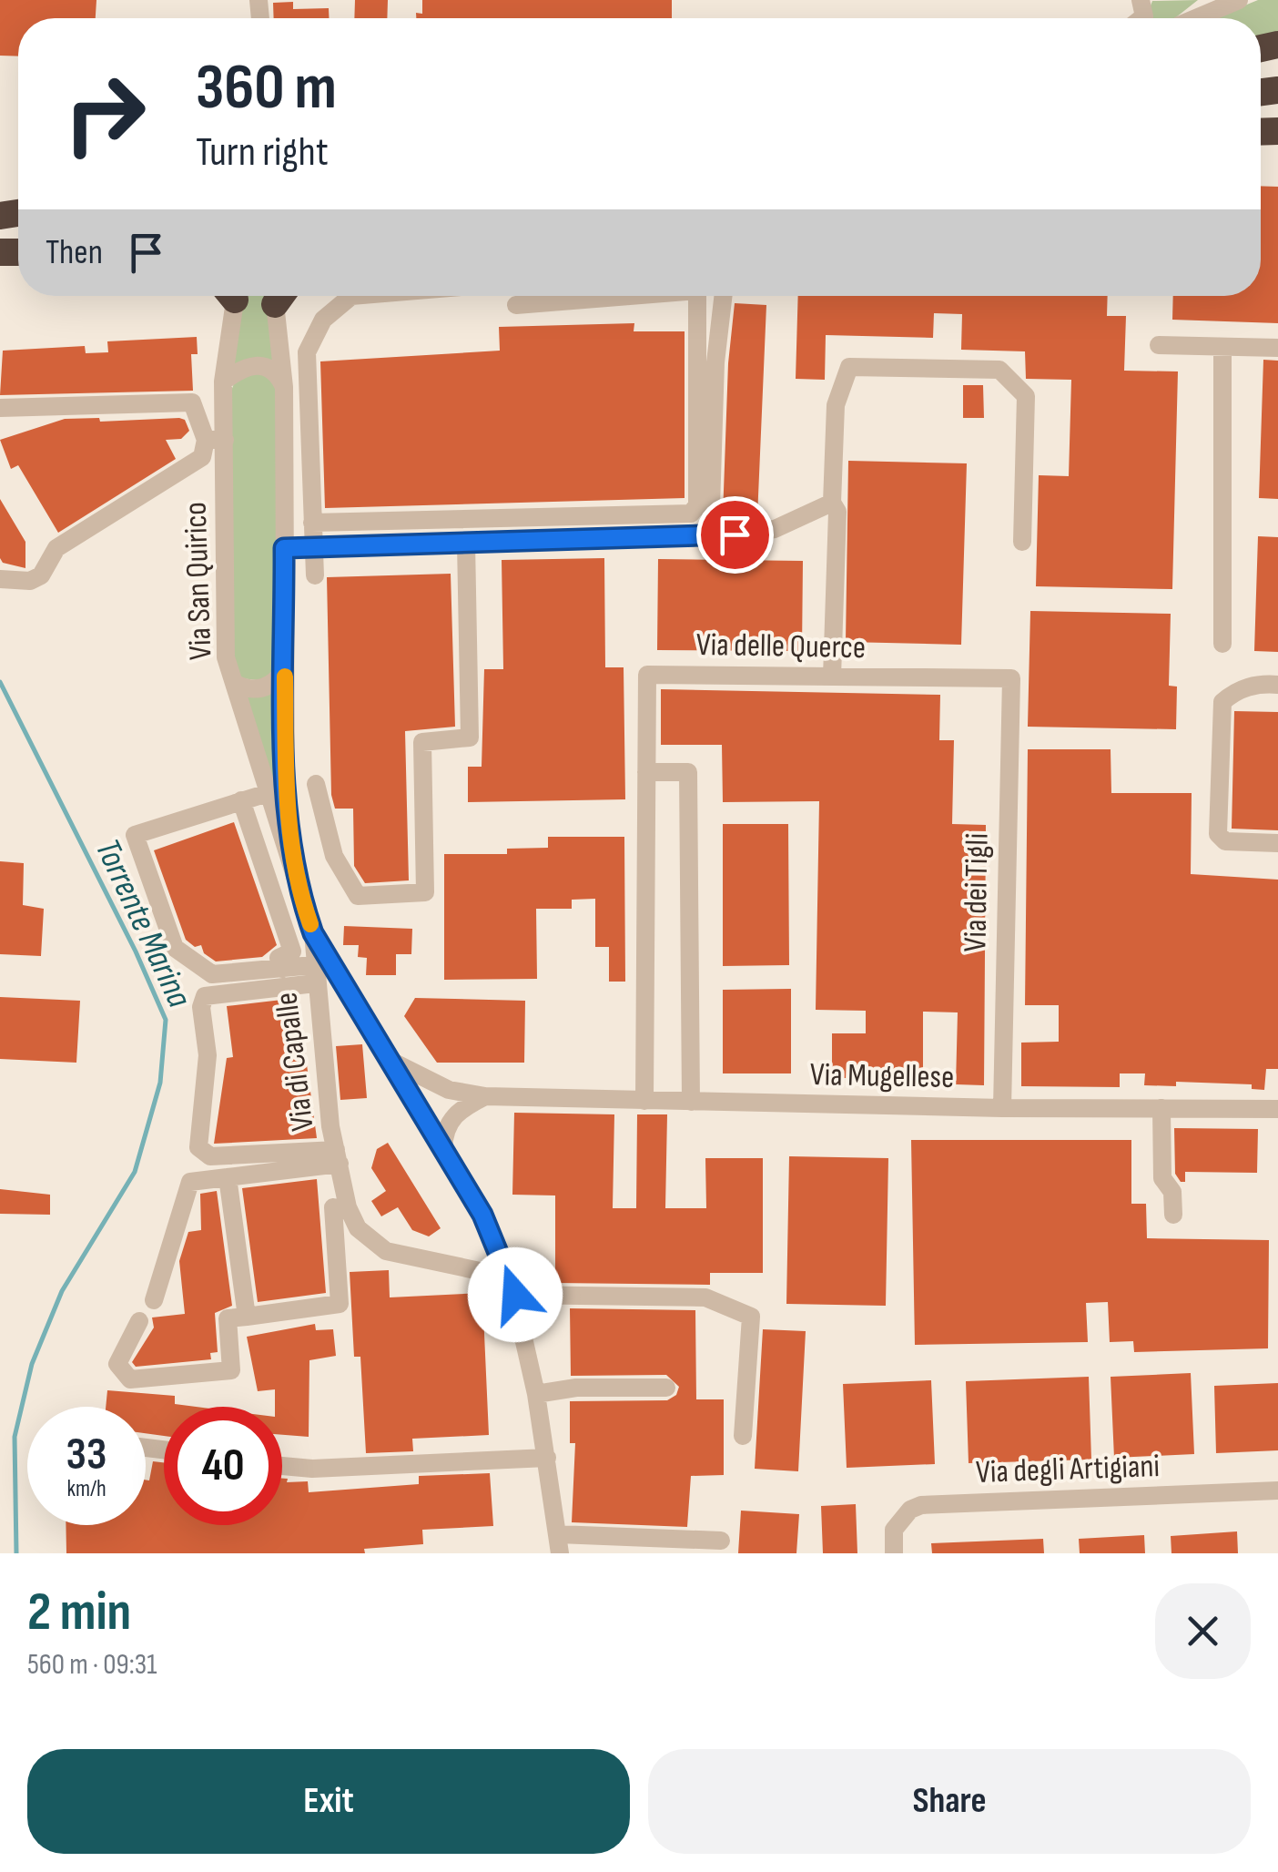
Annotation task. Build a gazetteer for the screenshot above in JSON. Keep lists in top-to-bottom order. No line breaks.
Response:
{"streets":{"street":["Via San Quirico","Via delle Querce","Via dei Tigli","Via di Capalle","Via Mugellese","Via degli Artigiani"]},"crossings":[["Via San Quirico","Via di Capalle"],["Via San Quirico","Via Mugellese"],["Via delle Querce","Via dei Tigli"],["Via delle Querce","Via Mugellese"],["Via dei Tigli","Via Mugellese"]],"water":["Torrente Marina"],"page":{"turn":["360 m","Turn right"],"then":"Then","speed":"33 km/h","limit":"40","heading":["2 min","560 m · 09:31"],"buttons":["Exit","Share"]}}
